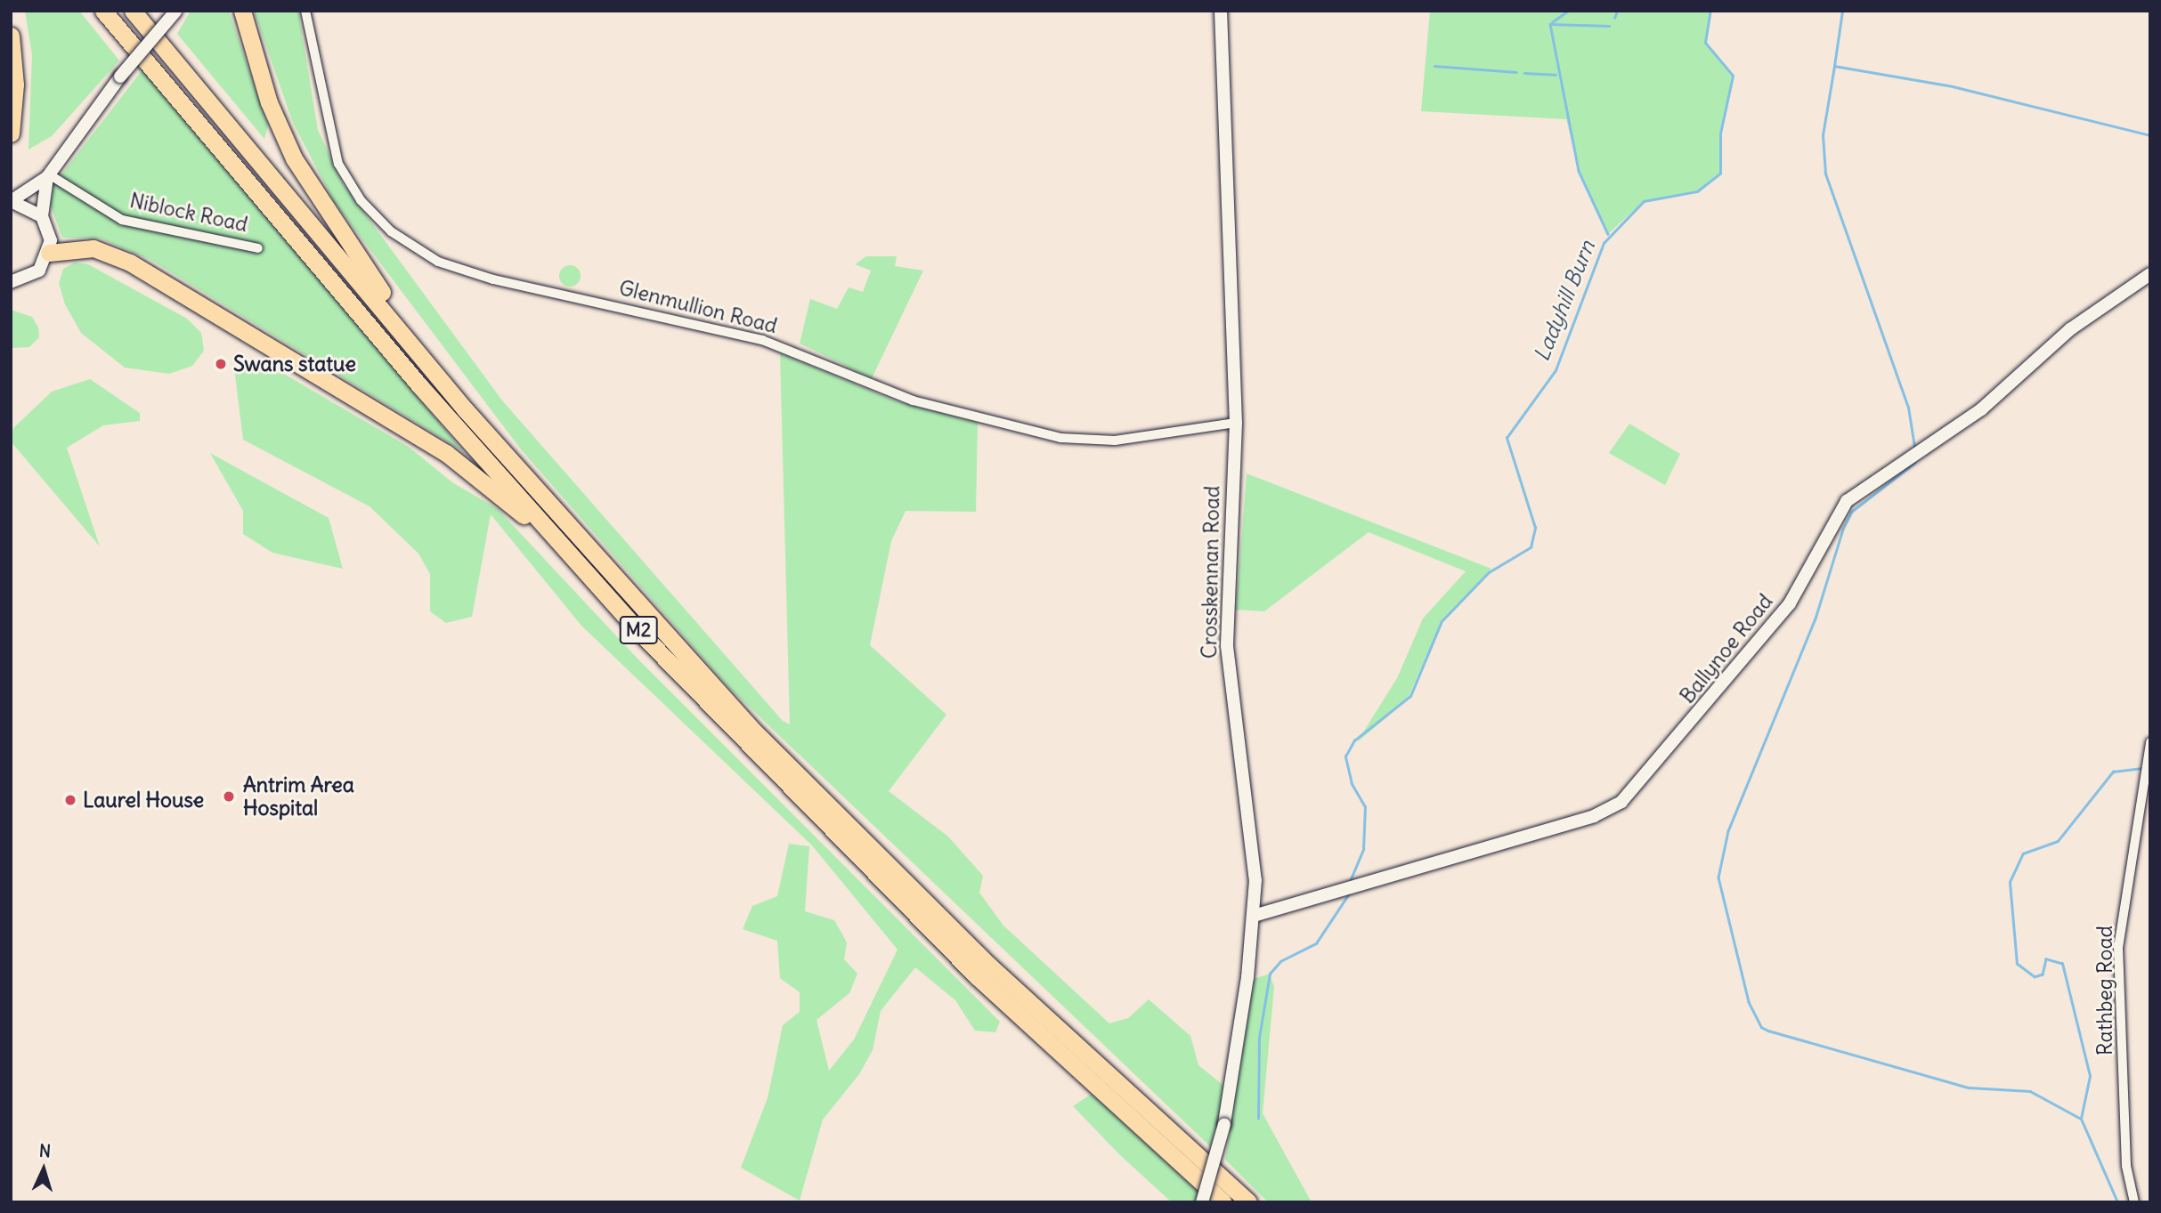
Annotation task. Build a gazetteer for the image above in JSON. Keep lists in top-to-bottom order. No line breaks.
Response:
{"streets":{"highway":["M2"],"street":["Niblock Road","Glenmullion Road","Crosskennan Road","Ballynoe Road","Rathbeg Road"]},"crossings":[["Glenmullion Road","Crosskennan Road"],["Crosskennan Road","Ballynoe Road"]],"water":["Ladyhill Burn"],"places":["Swans statue","Antrim Area Hospital","Laurel House"],"north":"top"}
